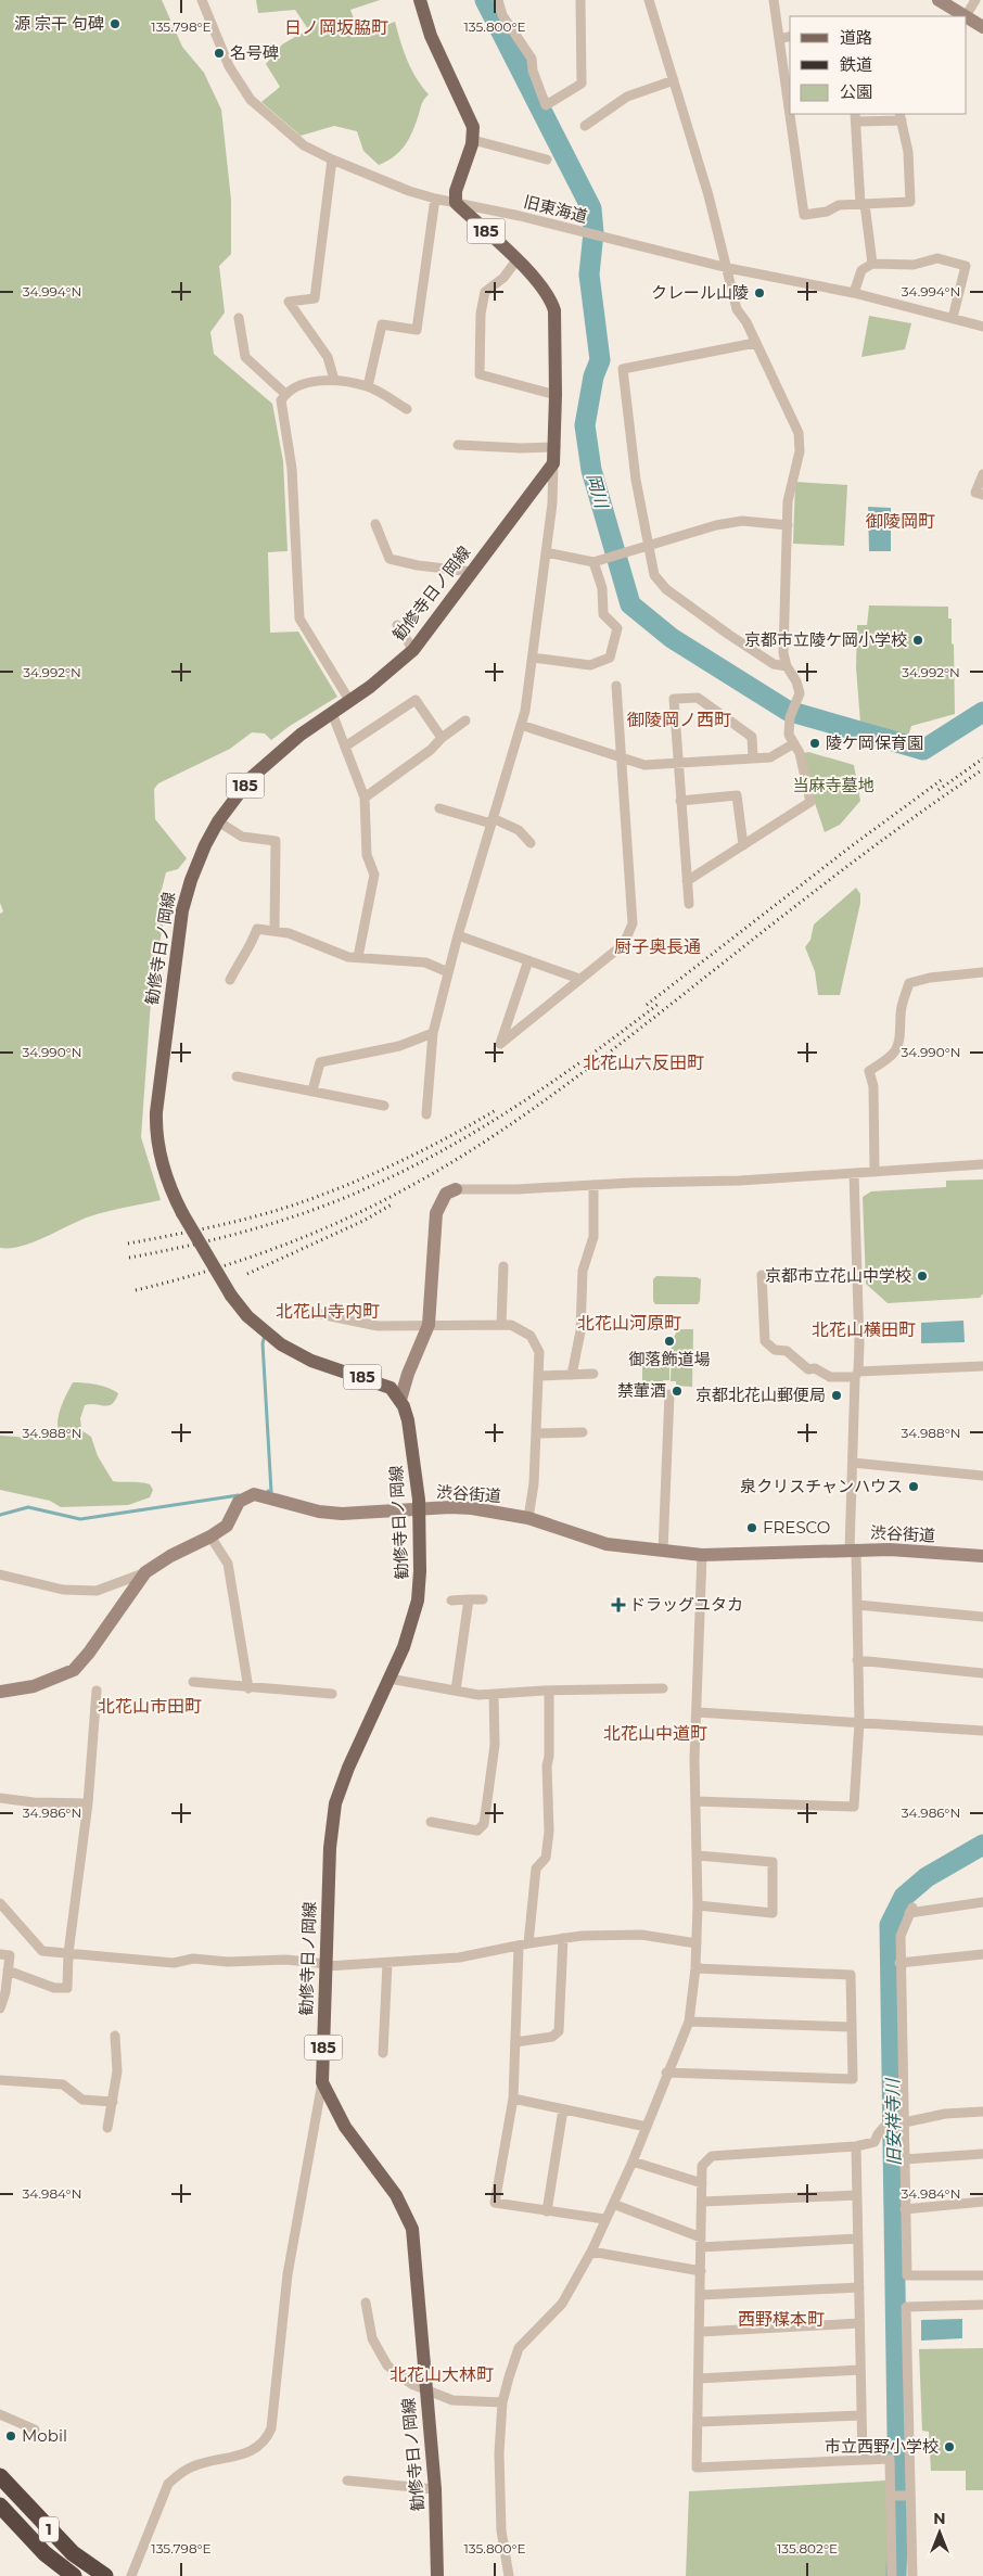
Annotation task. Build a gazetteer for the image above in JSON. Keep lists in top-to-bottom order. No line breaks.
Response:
{"streets":{"highway":["1"],"main road":["185","勧修寺日ノ岡線","渋谷街道"],"street":["旧東海道"]},"crossings":[["旧東海道","185"],["旧東海道","勧修寺日ノ岡線"],["185","勧修寺日ノ岡線"],["勧修寺日ノ岡線","渋谷街道"]],"districts":["日ノ岡坂脇町","御陵岡町","御陵岡ノ西町","厨子奥長通","北花山六反田町","北花山寺内町","北花山河原町","北花山横田町","北花山市田町","北花山中道町","西野楳本町","北花山大林町"],"water":["岡川","旧安祥寺川"],"parks":["当麻寺墓地"],"places":{"other":["源 宗干 句碑","名号碑","クレール山陵","京都市立陵ケ岡小学校","陵ケ岡保育園","京都市立花山中学校","御落飾道場","禁葷酒","京都北花山郵便局","泉クリスチャンハウス","FRESCO","Mobil","市立西野小学校"],"health":["ドラッグユタカ"]},"legend":["道路","鉄道","公園"],"north":"top","coordinates":["135.798°E","135.800°E","34.994°N","34.992°N","34.990°N","34.988°N","34.986°N","34.984°N","135.802°E"]}
